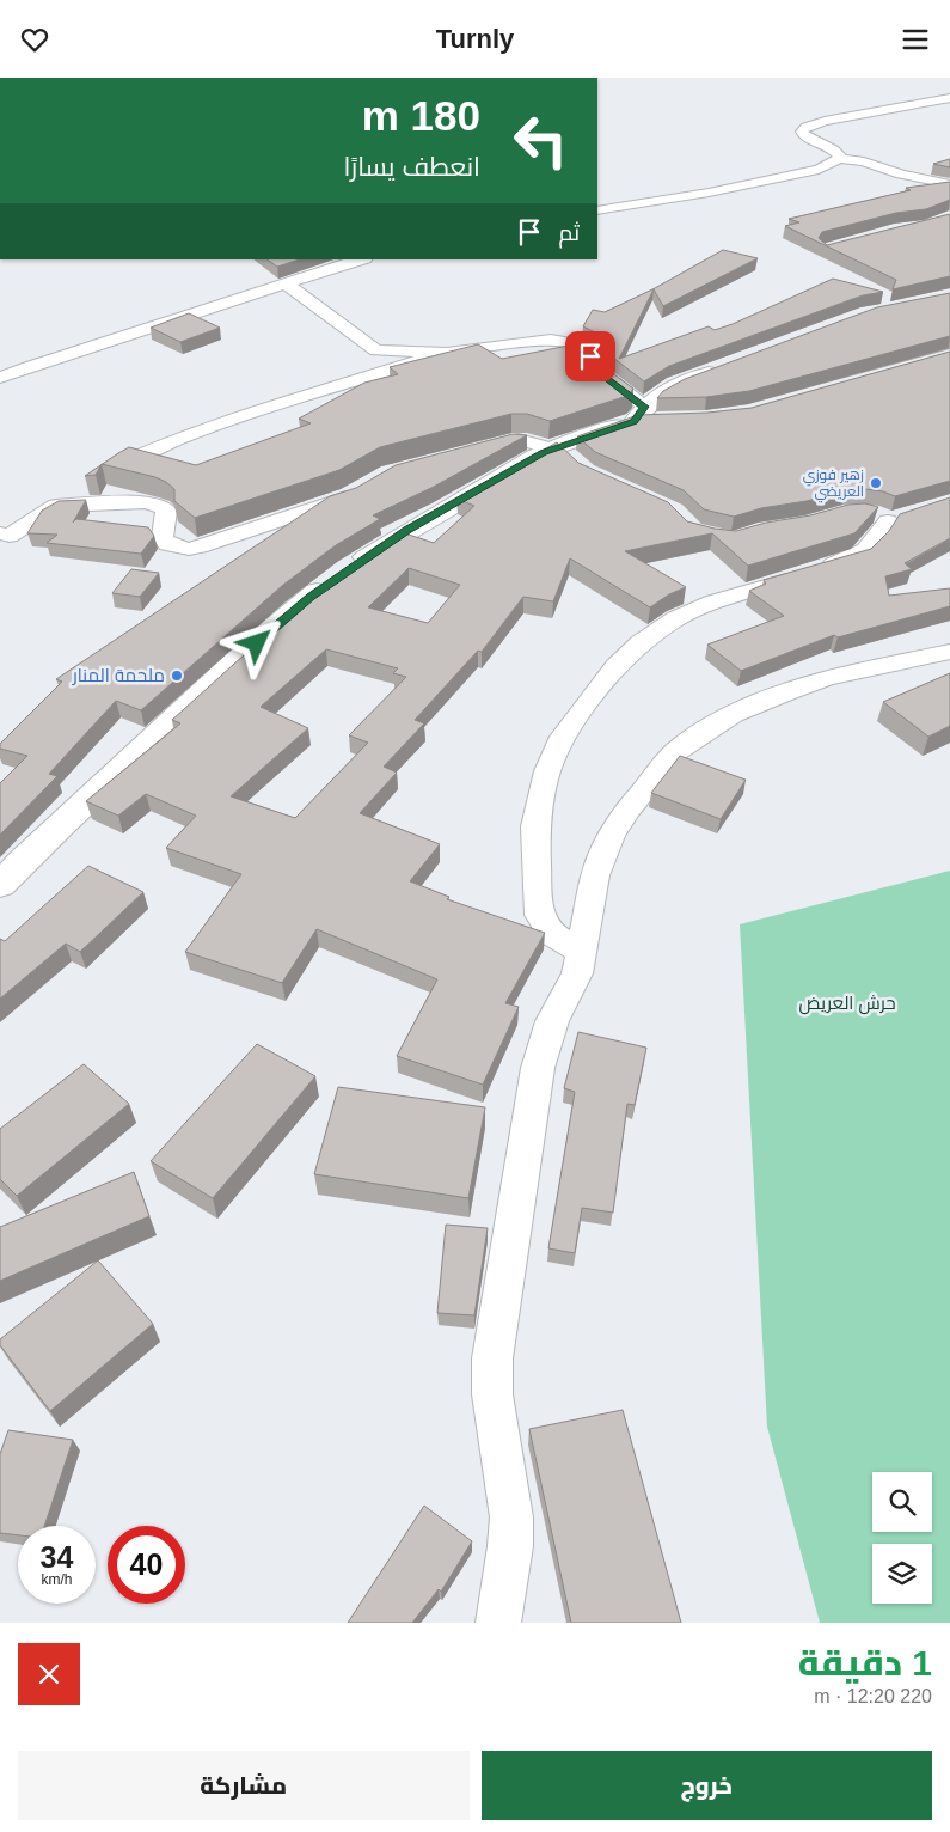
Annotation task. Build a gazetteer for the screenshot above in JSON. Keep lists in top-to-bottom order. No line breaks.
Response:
{"parks":["حرش العريض"],"places":["زهير فوزي العريضي","ملحمة المنار"],"page":{"header":"Turnly","turn":["180 m","انعطف يسارًا"],"then":"ثم","speed":"34 km/h","limit":"40","heading":["1 دقيقة","220 m · 12:20"],"buttons":["خروج","مشاركة"]}}
